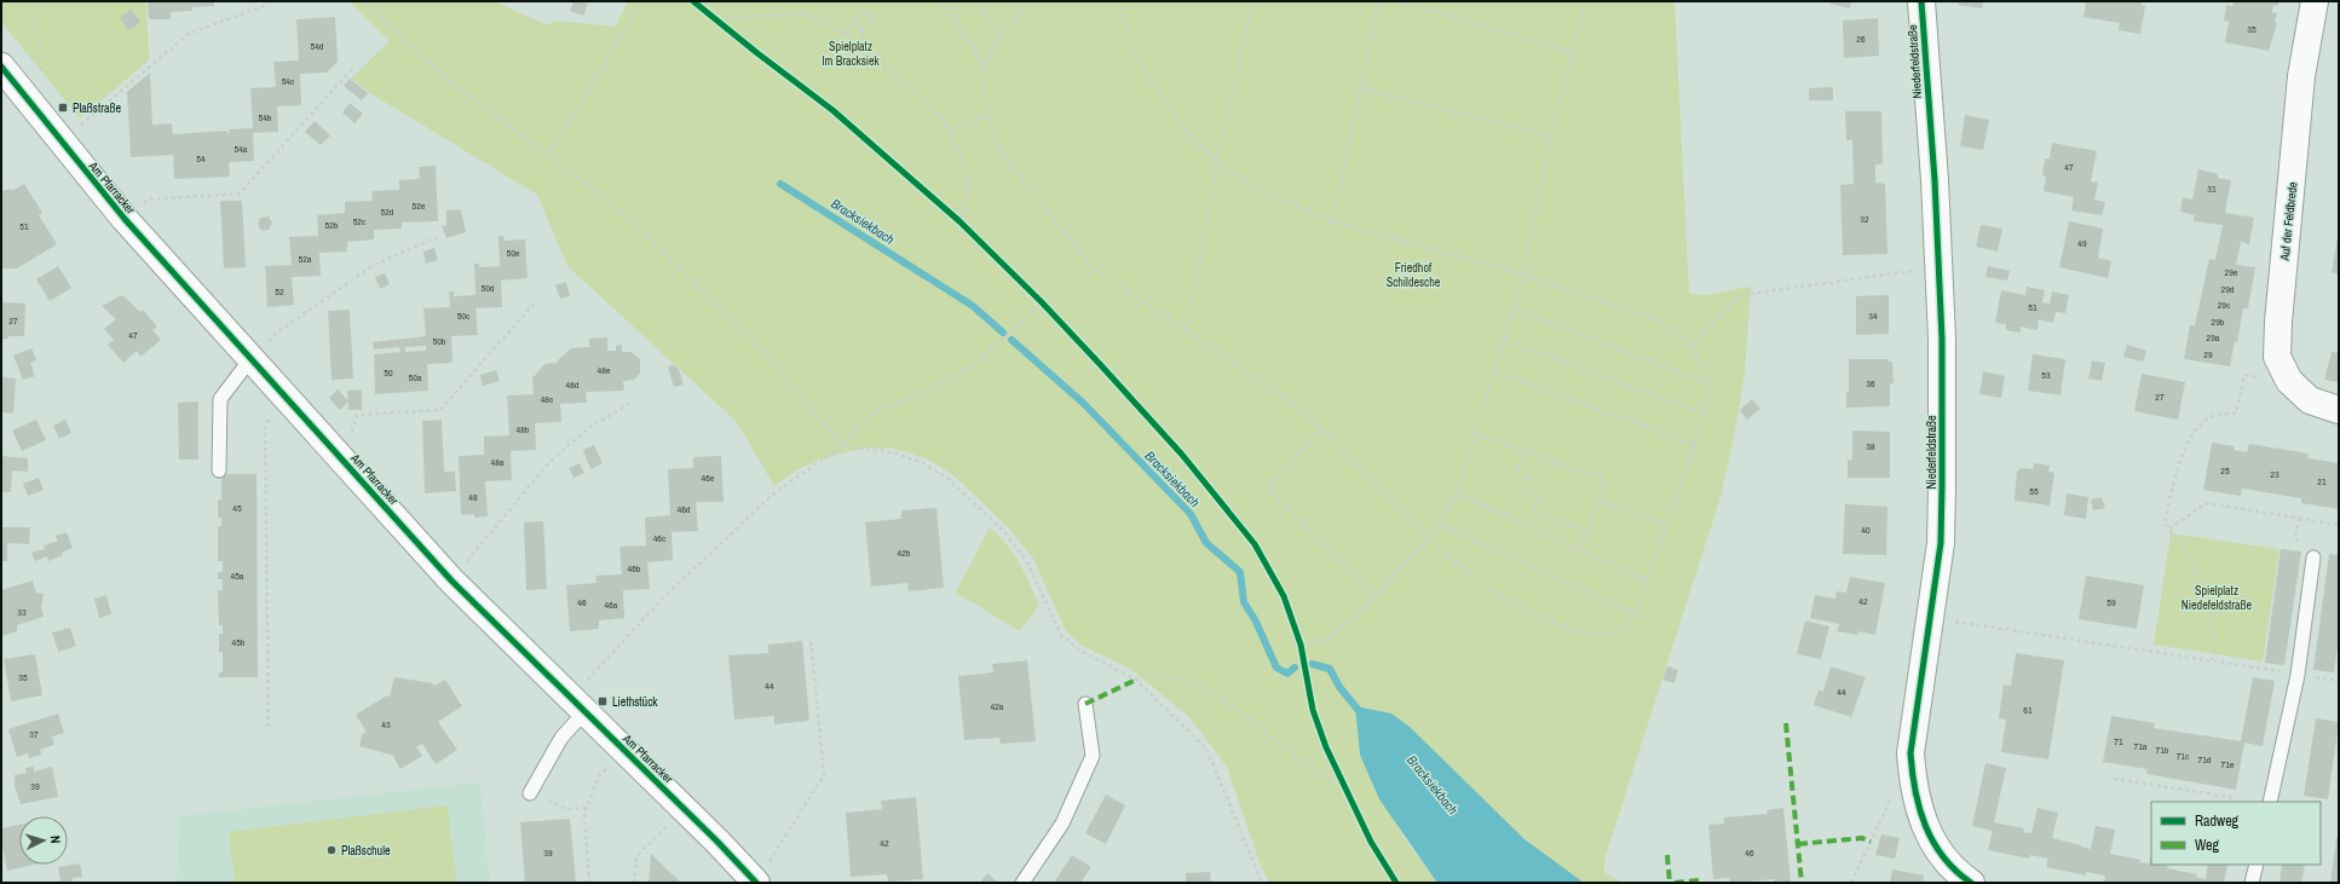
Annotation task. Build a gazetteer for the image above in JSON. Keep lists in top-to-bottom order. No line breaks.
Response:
{"streets":{"street":["Niederfeldstraße","Am Pfarracker","Auf der Feldbrede"]},"water":["Bracksiekbach"],"parks":["Spielplatz Im Bracksiek","Friedhof Schildesche","Spielplatz Niedefeldstraße"],"places":{"transit":["Plaßstraße","Liethstück"],"other":["Plaßschule"]},"house_numbers":["35","26","54d","54c","54b","54a","54","47","31","52e","52d","32","52c","52b","51","49","50e","52a","29e","50d","29d","52","29c","51","50c","34","27","29b","47","29a","50b","29","48e","50","53","50a","36","48d","27","48c","48b","38","48a","25","23","46e","21","55","48","45","46d","40","46c","42b","46b","45a","42","46","59","46a","33","45b","35","44","44","42a","61","43","37","71","71a","71b","71c","71d","71e","39","42","39","46"],"legend":["Radweg","Weg"],"north":"right"}
